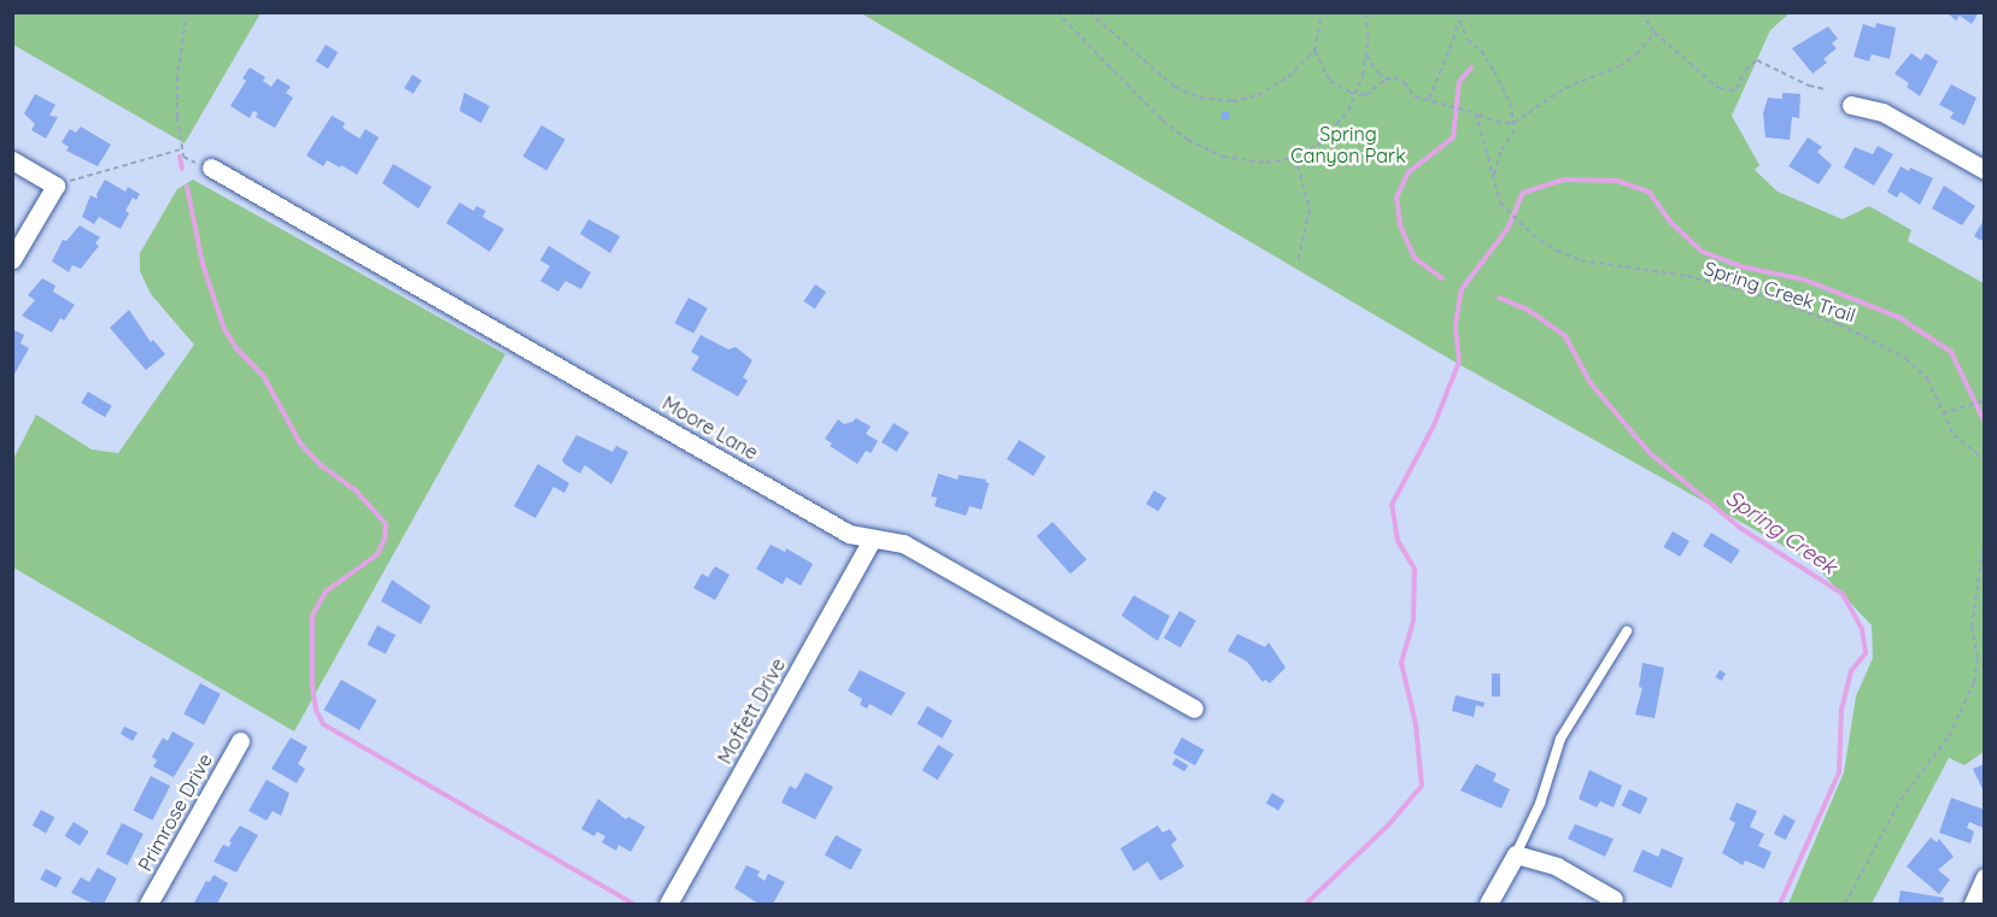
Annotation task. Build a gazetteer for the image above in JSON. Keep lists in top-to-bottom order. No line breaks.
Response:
{"streets":{"street":["Moore Lane","Moffett Drive","Primrose Drive"],"path":["Spring Creek Trail"]},"crossings":[["Moore Lane","Moffett Drive"]],"water":["Spring Creek"],"parks":["Spring Canyon Park"]}
